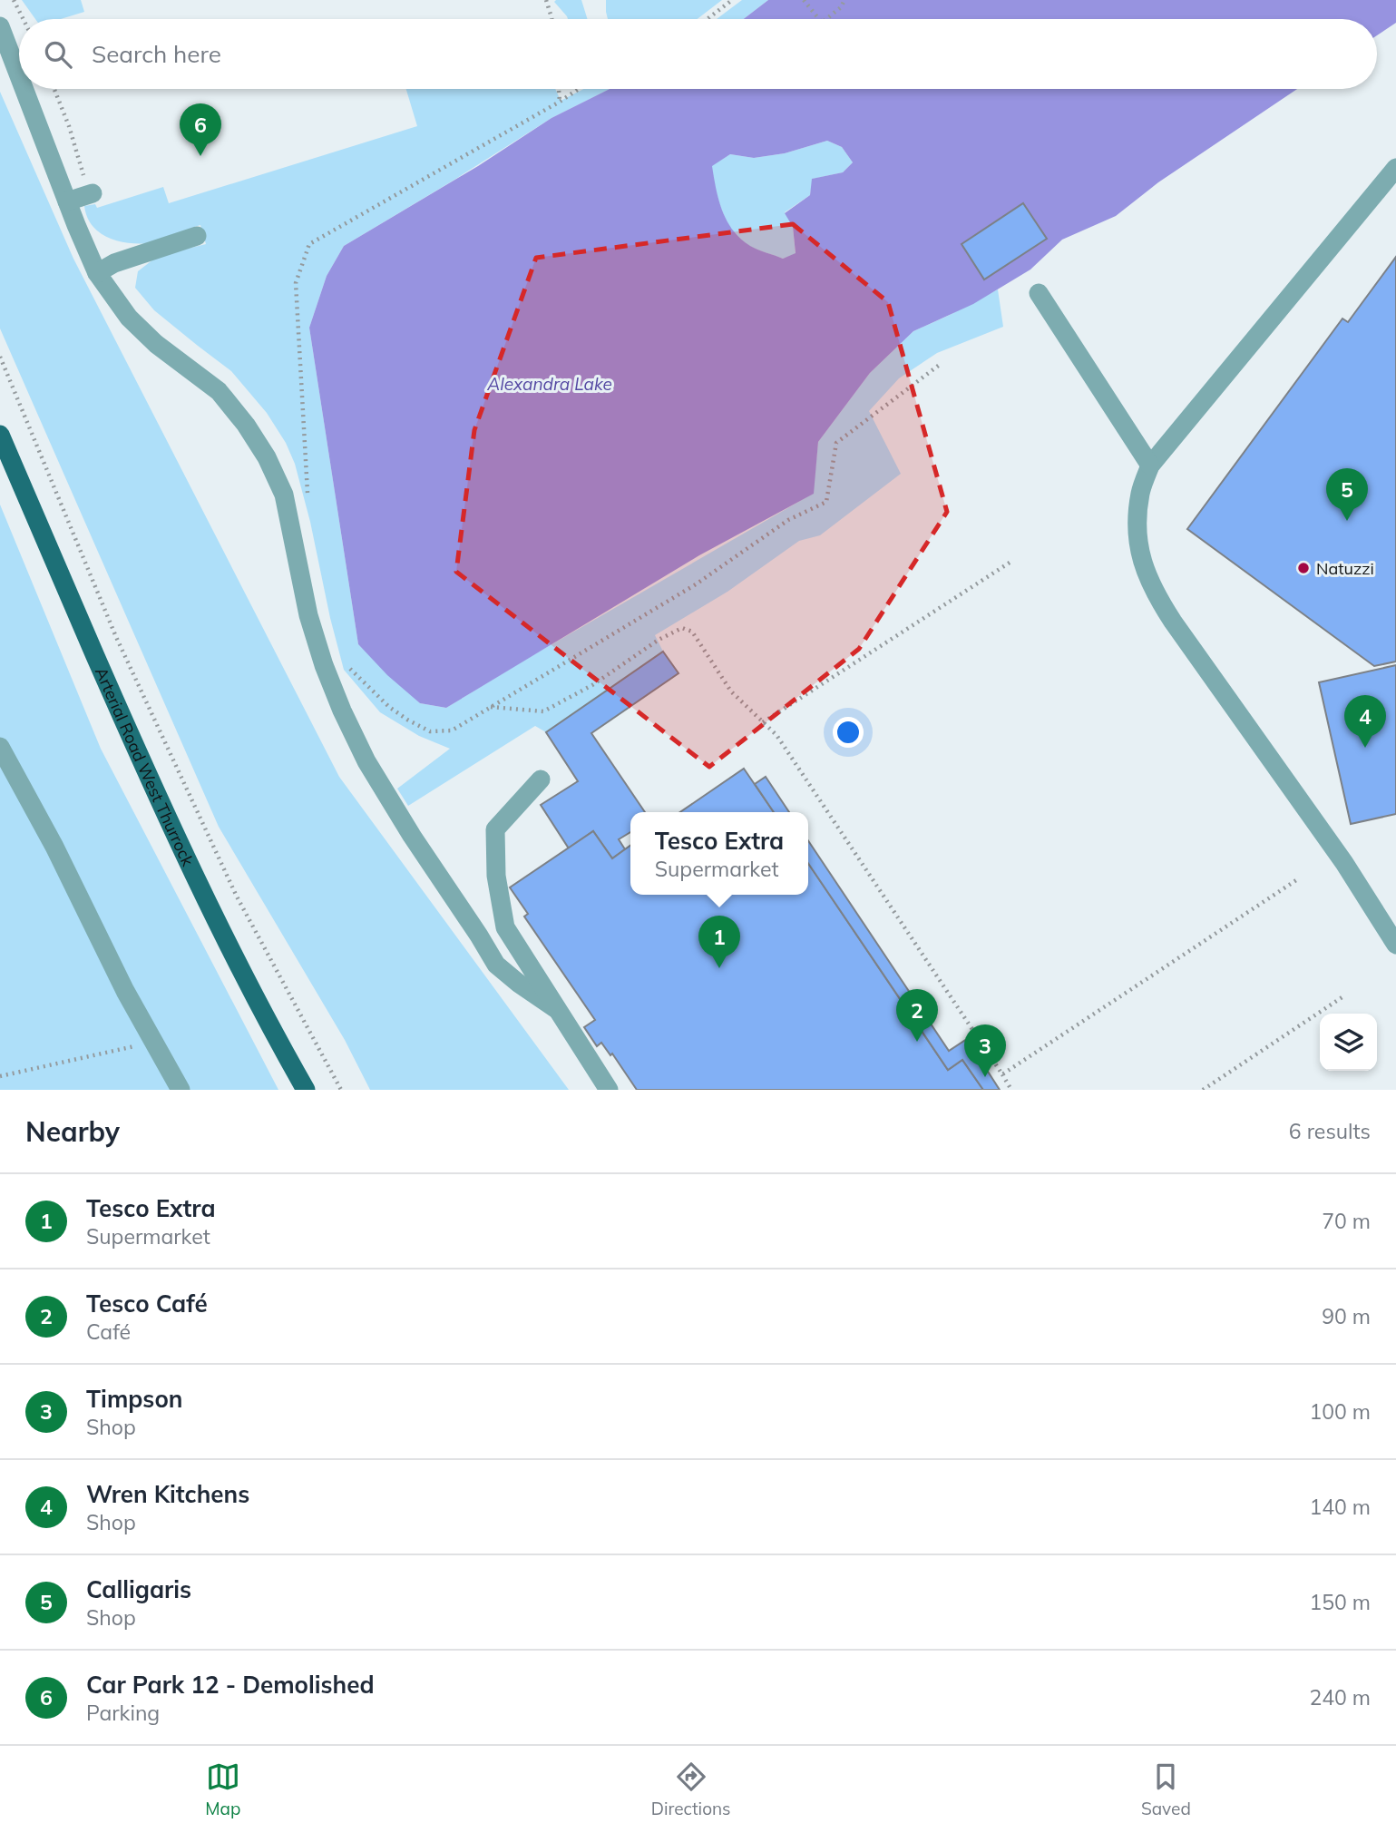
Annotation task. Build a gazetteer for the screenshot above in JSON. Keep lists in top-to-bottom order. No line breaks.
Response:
{"streets":{"main road":["Arterial Road West Thurrock"]},"water":["Alexandra Lake"],"places":["Natuzzi"],"page":{"search":"Search here","pins":["6","5","4","1","2","3"],"popup":["Tesco Extra","Supermarket"],"heading":["Nearby","6 results"],"list":[{"mark":"1","name":"Tesco Extra","note":"Supermarket","value":"70 m"},{"mark":"2","name":"Tesco Café","note":"Café","value":"90 m"},{"mark":"3","name":"Timpson","note":"Shop","value":"100 m"},{"mark":"4","name":"Wren Kitchens","note":"Shop","value":"140 m"},{"mark":"5","name":"Calligaris","note":"Shop","value":"150 m"},{"mark":"6","name":"Car Park 12 - Demolished","note":"Parking","value":"240 m"}],"nav":["Map","Directions","Saved"]}}
